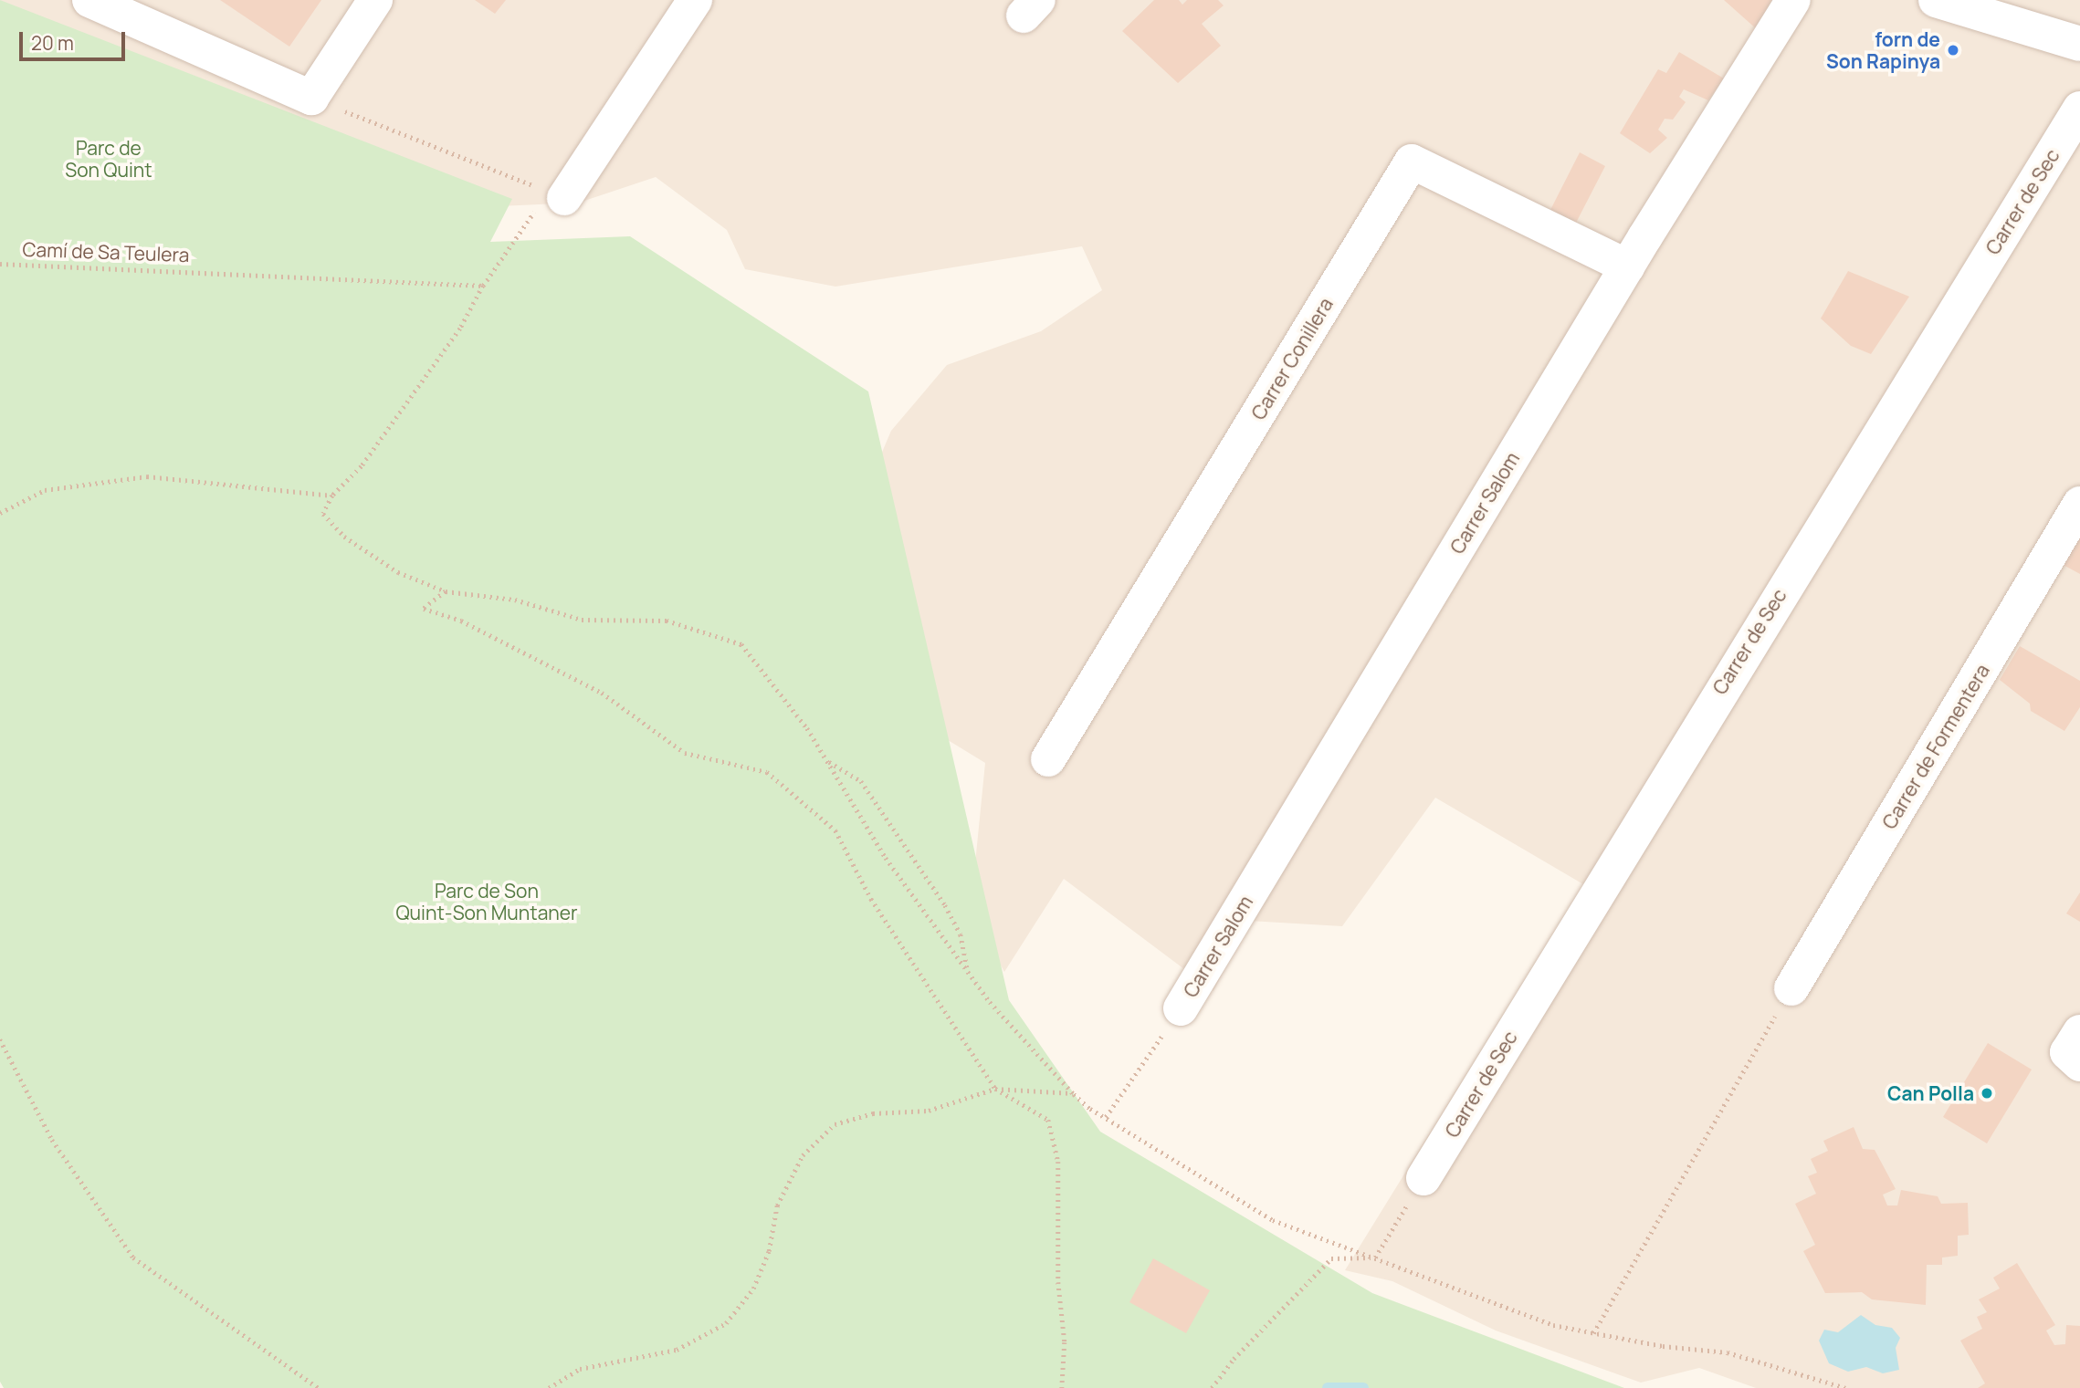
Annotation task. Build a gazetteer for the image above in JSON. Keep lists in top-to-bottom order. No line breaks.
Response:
{"streets":{"street":["Carrer de Sec","Carrer Conillera","Carrer Salom","Carrer de Formentera"],"path":["Camí de Sa Teulera"]},"crossings":[["Carrer Conillera","Carrer Salom"]],"parks":["Parc de Son Quint","Parc de Son Quint-Son Muntaner"],"places":["forn de Son Rapinya","Can Polla"],"scale_bar":"20 m"}
